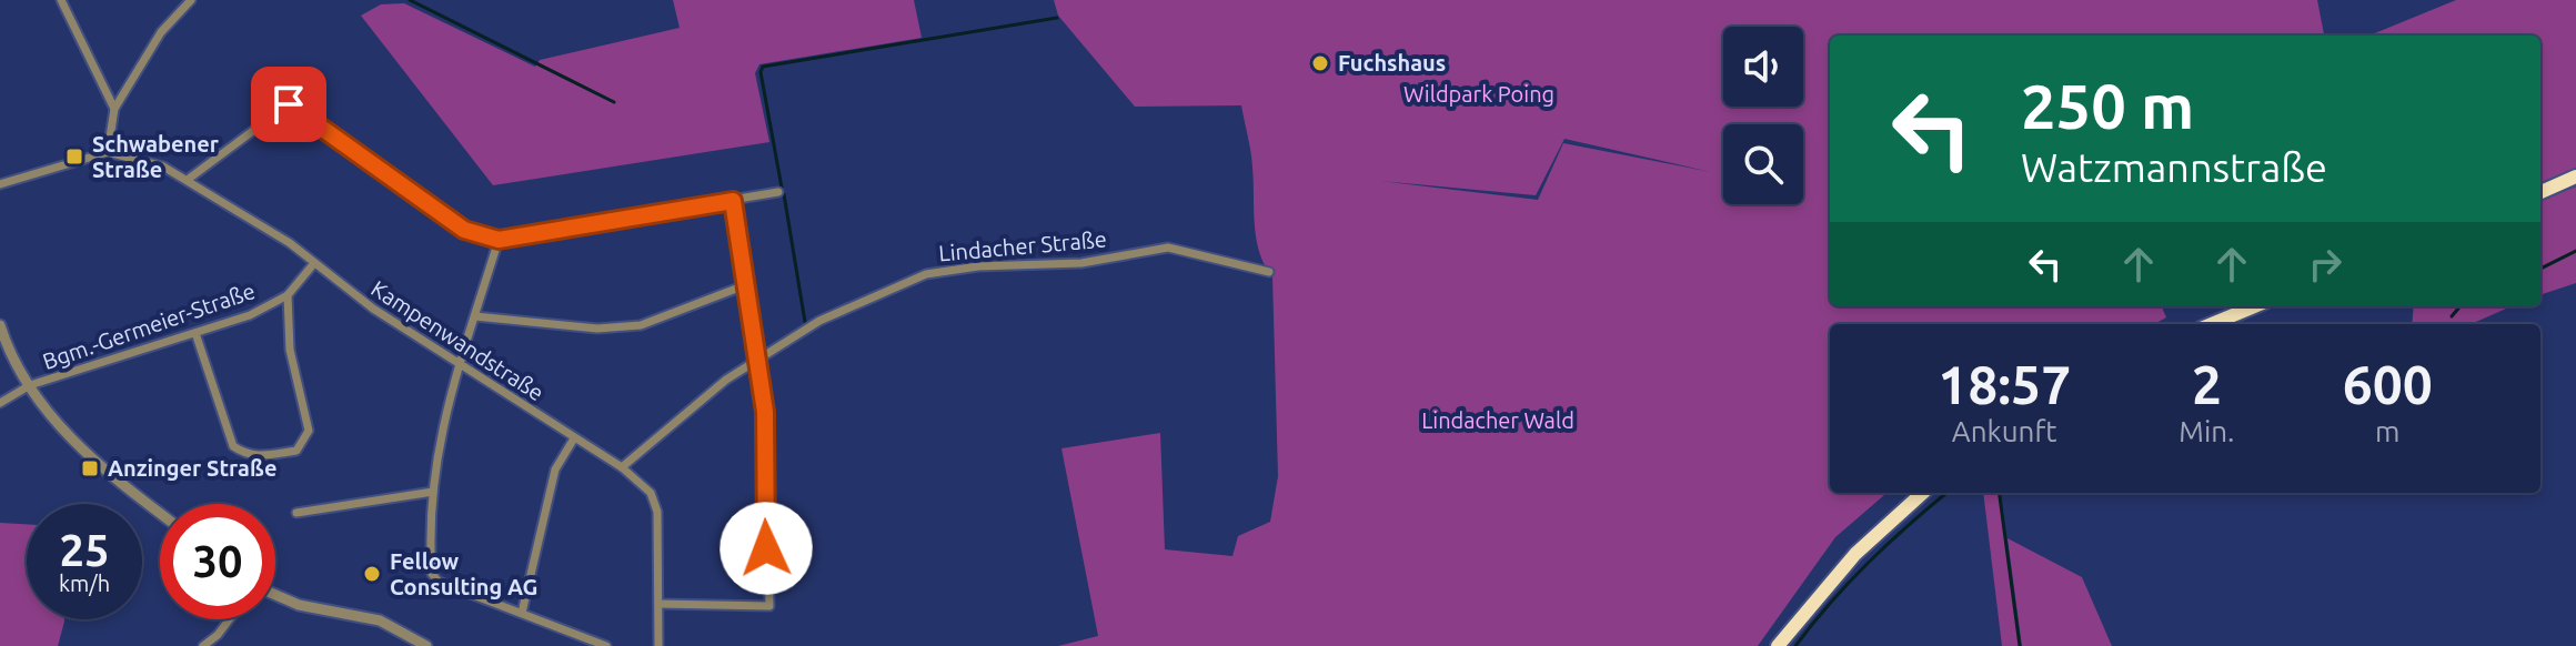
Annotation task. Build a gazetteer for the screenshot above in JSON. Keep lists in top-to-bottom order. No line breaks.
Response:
{"streets":{"street":["Lindacher Straße","Bgm.-Germeier-Straße","Kampenwandstraße"]},"crossings":[["Lindacher Straße","Kampenwandstraße"],["Bgm.-Germeier-Straße","Kampenwandstraße"]],"parks":["Wildpark Poing","Lindacher Wald"],"places":{"other":["Fuchshaus","Fellow Consulting AG"],"transit":["Schwabener Straße","Anzinger Straße"]},"page":{"turn":["250 m","Watzmannstraße"],"eta":["18:57","Ankunft","2","Min.","600","m"],"speed":"25 km/h","limit":"30"}}
